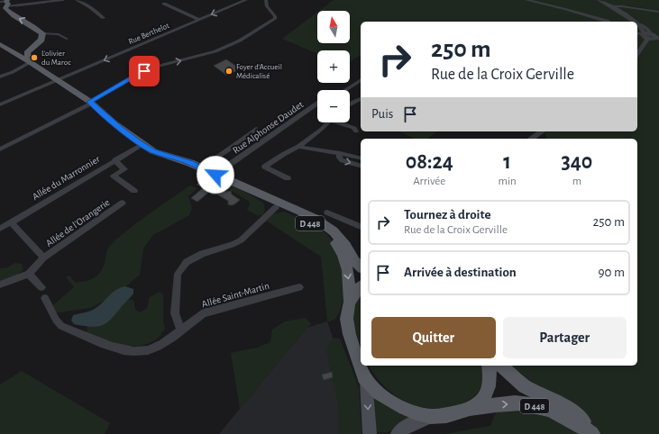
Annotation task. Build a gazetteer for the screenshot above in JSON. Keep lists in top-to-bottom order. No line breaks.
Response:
{"streets":{"main road":["D 448"],"street":["Rue Berthelot","Rue Alphonse Daudet","Allée du Marronnier","Allée de l'Orangerie","Allée Saint-Martin"]},"crossings":[["Rue Berthelot","D 448"],["Allée du Marronnier","D 448"]],"one_way":["Rue Berthelot"],"places":["L'olivier du Maroc","Foyer d’Accueil Médicalisé"],"north":"top","page":{"map_buttons":["+","−"],"turn":["250 m","Rue de la Croix Gerville"],"then":"Puis","eta":["08:24","Arrivée","1","min","340","m"],"list":[{"name":"Tournez à droite","note":"Rue de la Croix Gerville","value":"250 m"},{"name":"Arrivée à destination","value":"90 m"}],"buttons":["Quitter","Partager"]}}
